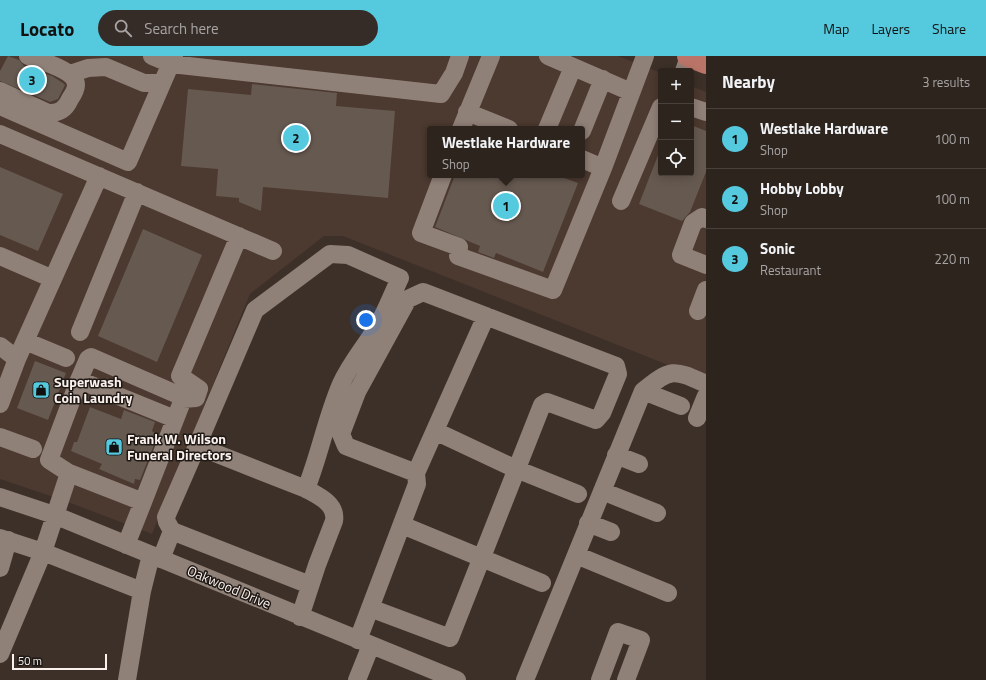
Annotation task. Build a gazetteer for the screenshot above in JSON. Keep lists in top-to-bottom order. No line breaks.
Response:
{"streets":{"street":["Oakwood Drive"]},"places":{"shop":["Superwash Coin Laundry","Frank W. Wilson Funeral Directors"]},"scale_bar":"50 m","page":{"header":"Locato","search":"Search here","nav":["Map","Layers","Share"],"heading":["Nearby","3 results"],"pins":["3","2","1"],"map_buttons":["+","−"],"list":[{"mark":"1","name":"Westlake Hardware","note":"Shop","value":"100 m"},{"mark":"2","name":"Hobby Lobby","note":"Shop","value":"100 m"},{"mark":"3","name":"Sonic","note":"Restaurant","value":"220 m"}],"popup":["Westlake Hardware","Shop"],"scale":"50 m"}}
